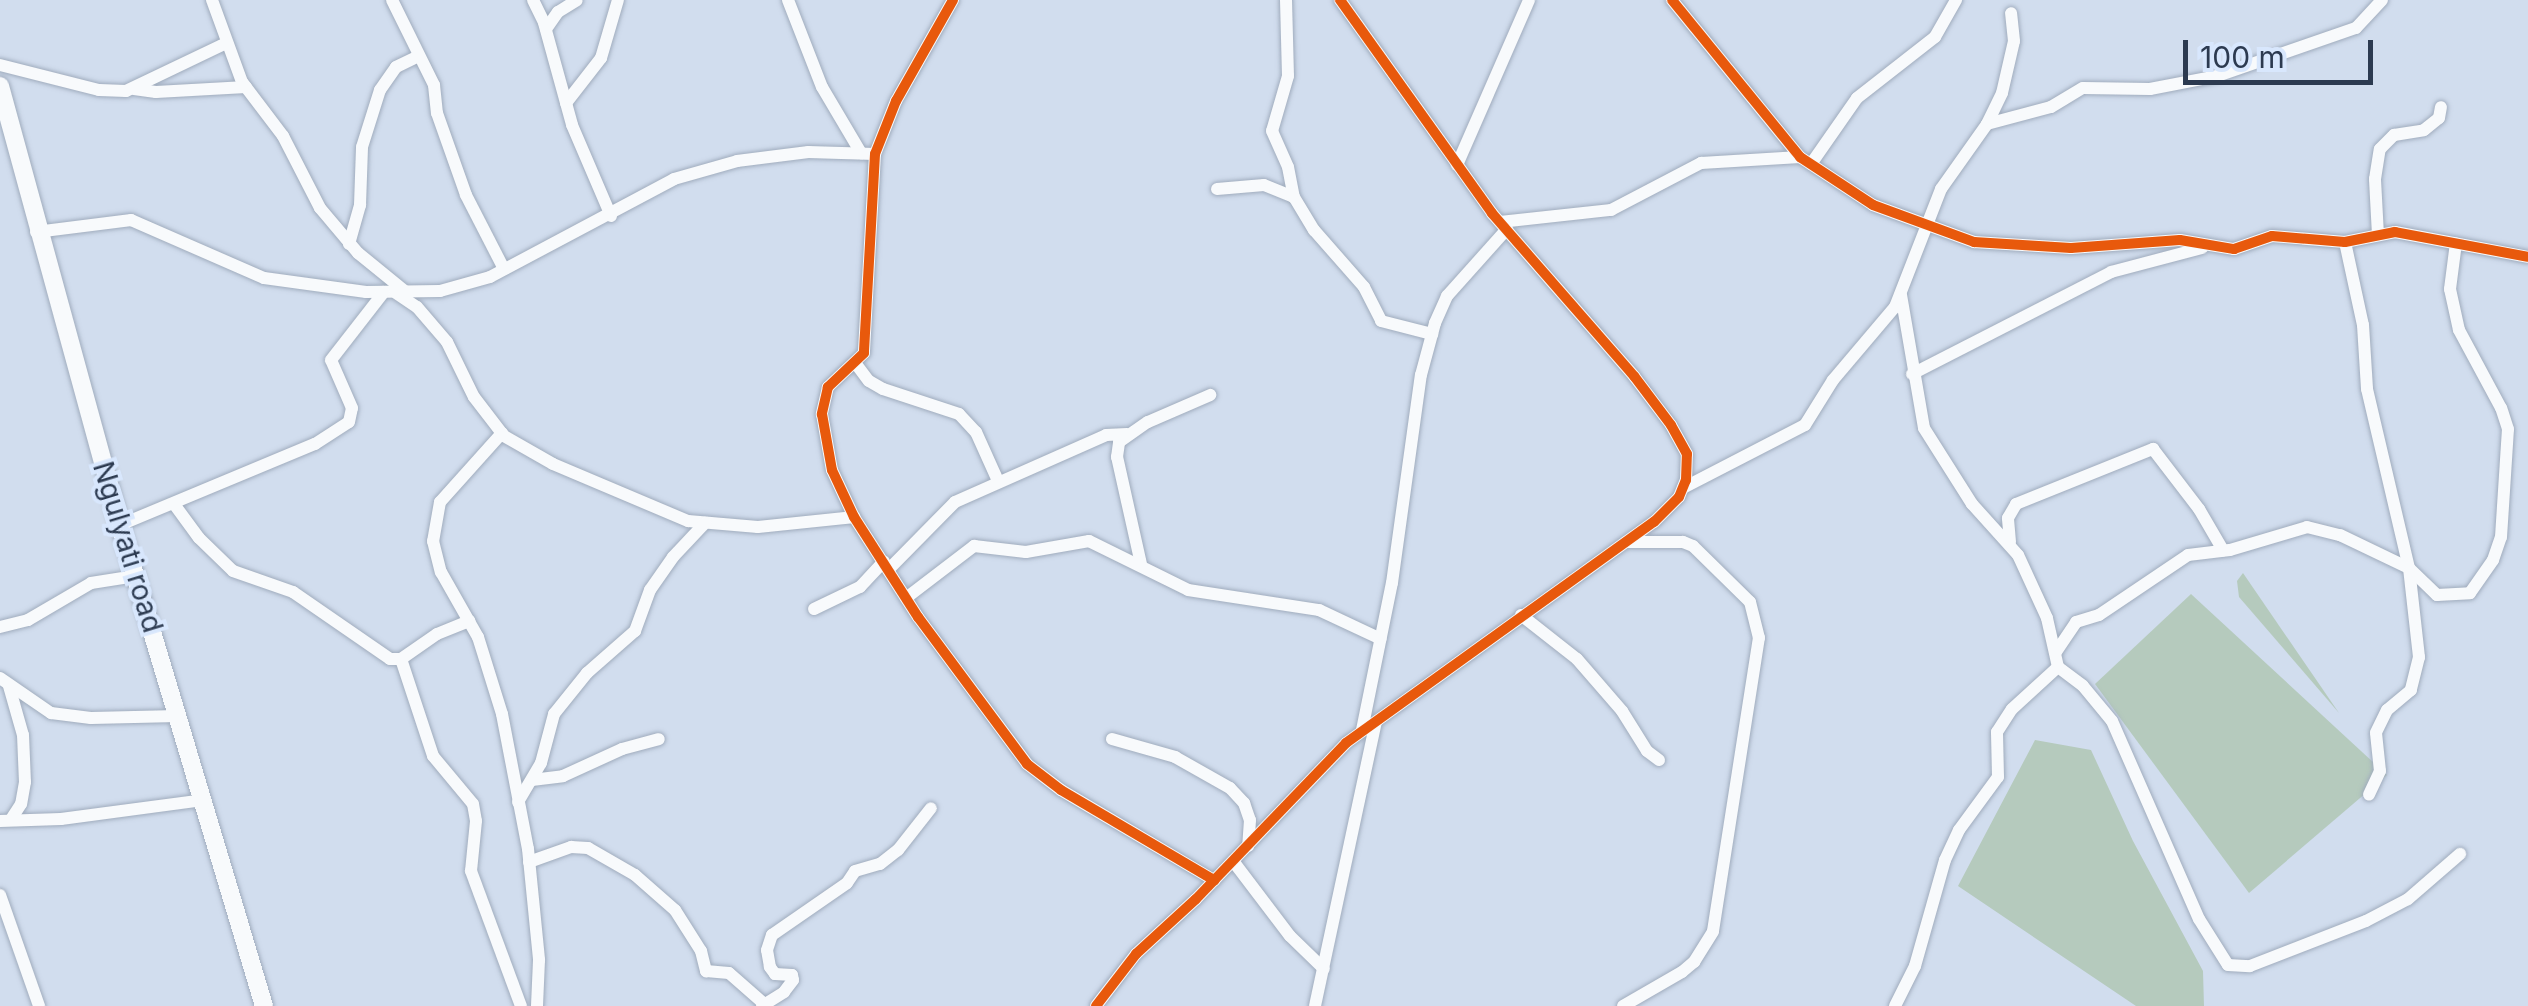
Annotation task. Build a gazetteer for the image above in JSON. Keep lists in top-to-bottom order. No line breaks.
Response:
{"streets":{"main road":["Ngulyati road"]},"scale_bar":"100 m"}
